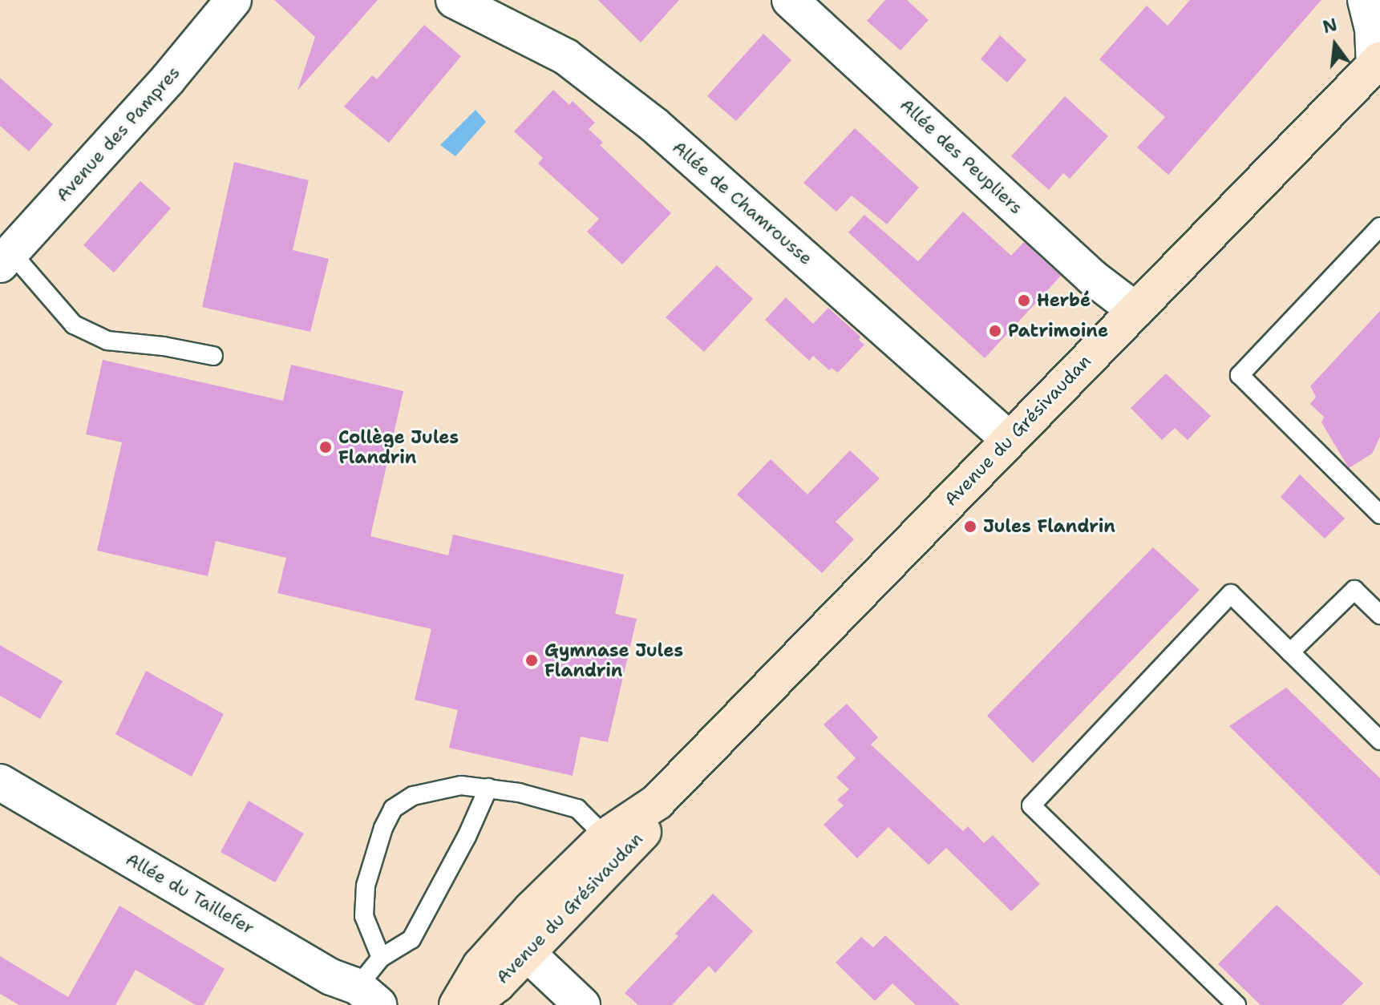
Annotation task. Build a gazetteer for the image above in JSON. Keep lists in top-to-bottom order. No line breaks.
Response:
{"streets":{"street":["Avenue des Pampres","Allée des Peupliers","Allée de Chamrousse","Avenue du Grésivaudan","Allée du Taillefer"]},"crossings":[["Allée des Peupliers","Avenue du Grésivaudan"],["Allée de Chamrousse","Avenue du Grésivaudan"]],"places":["Herbé","Patrimoine","Collège Jules Flandrin","Jules Flandrin","Gymnase Jules Flandrin"],"north":"top"}
